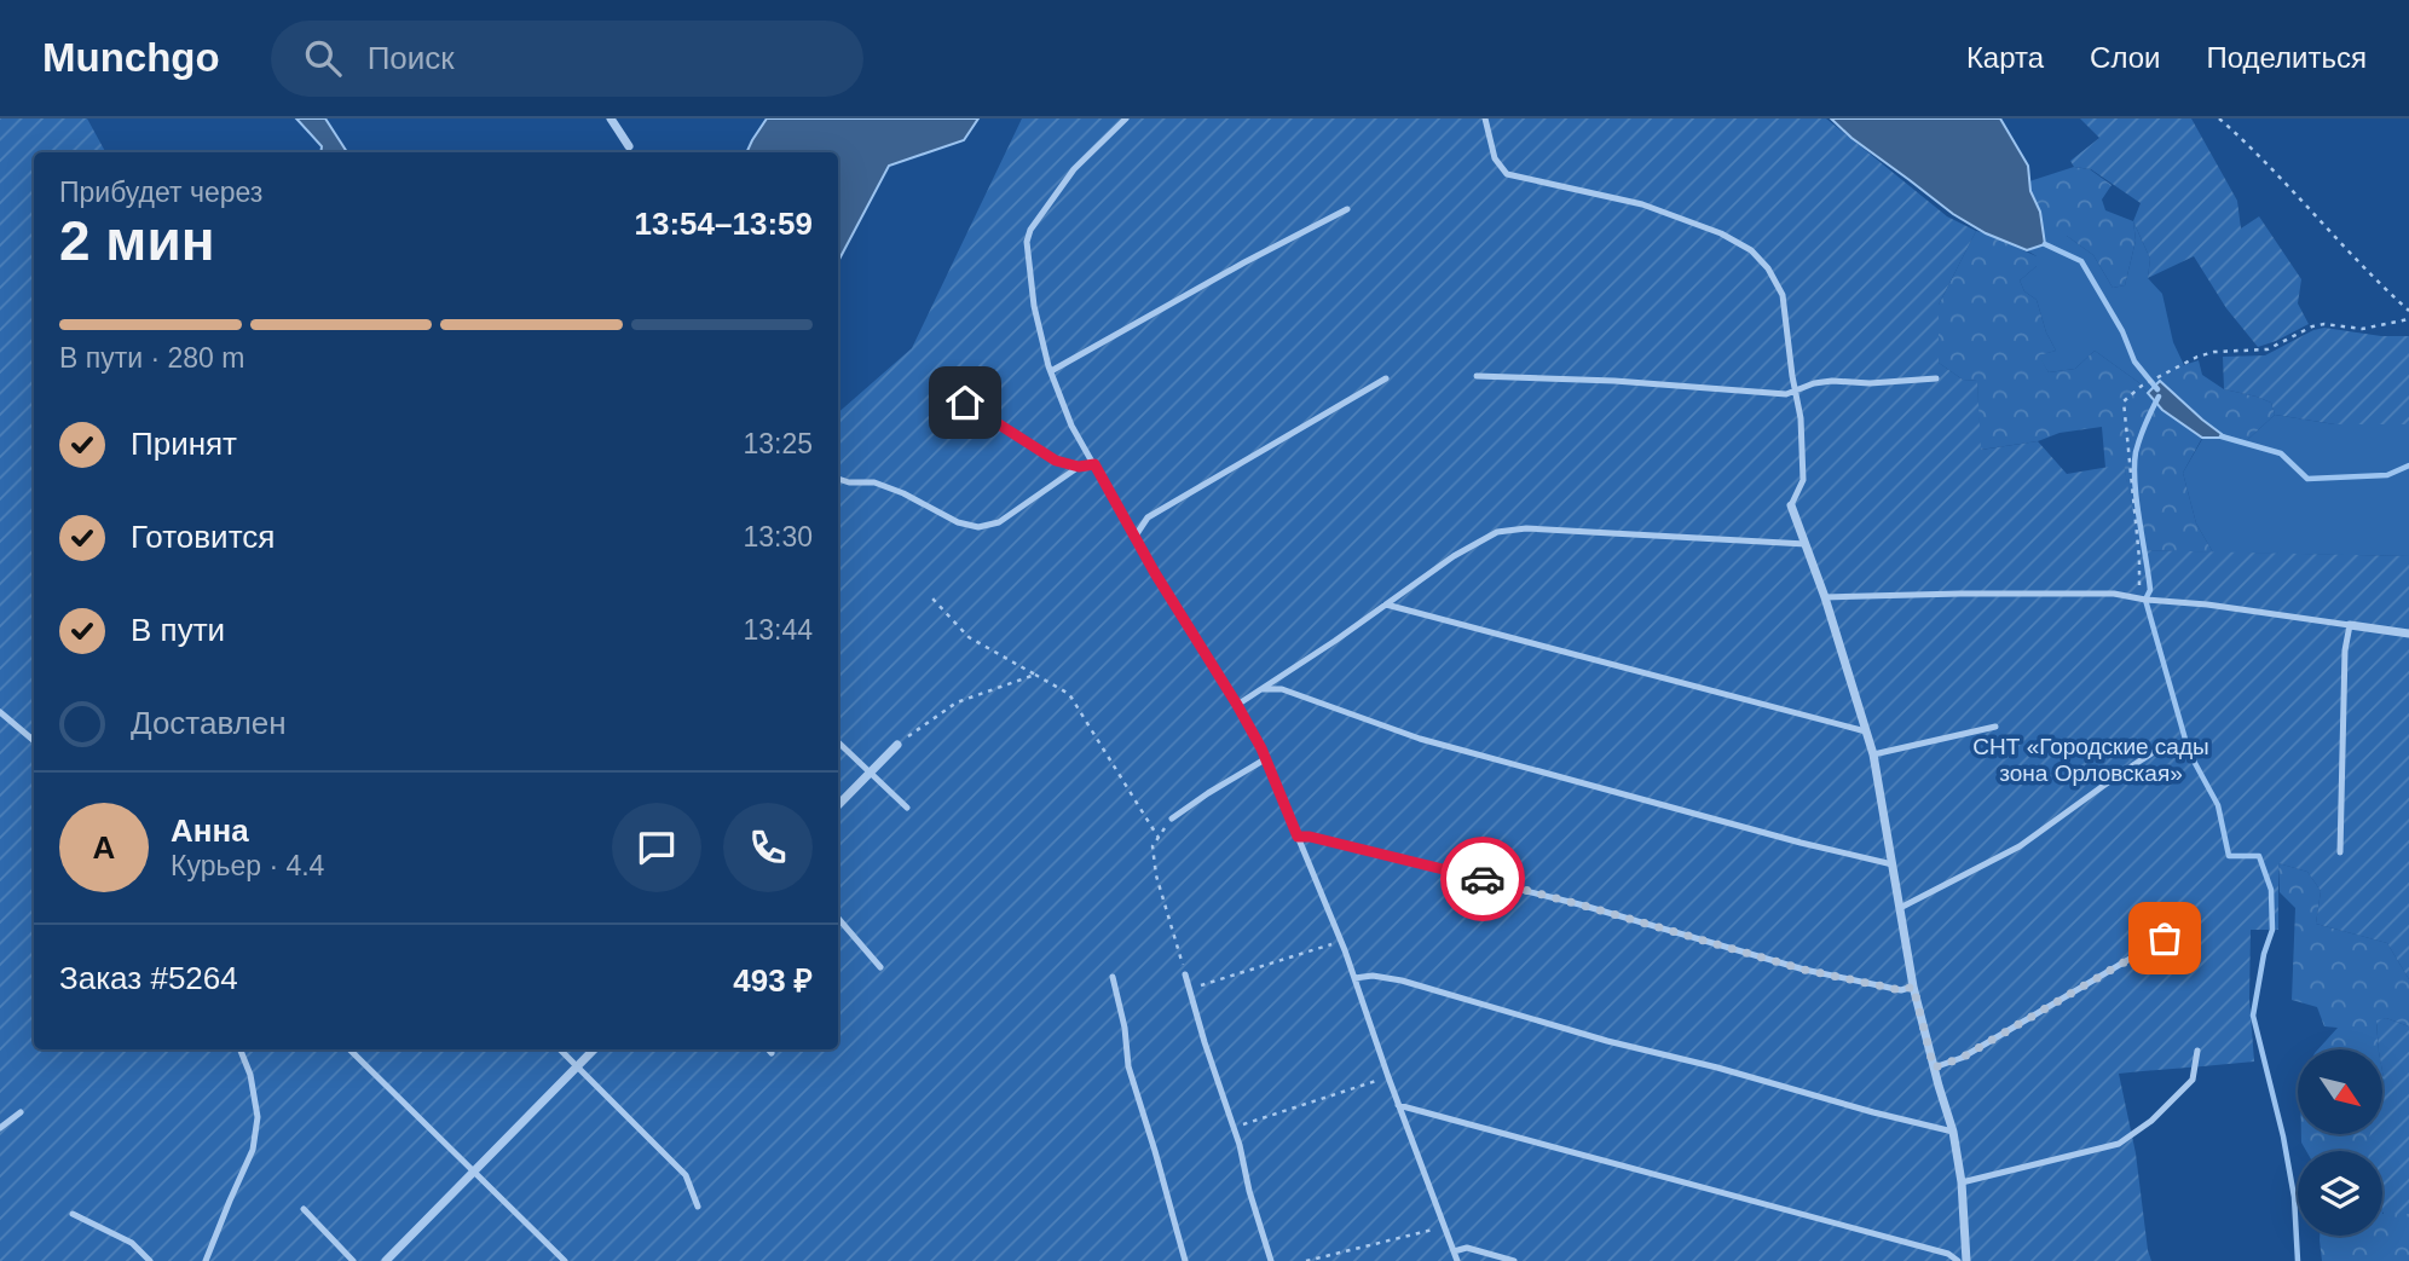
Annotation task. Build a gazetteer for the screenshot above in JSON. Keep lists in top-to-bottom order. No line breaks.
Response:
{"parks":["СНТ «Городские сады зона Орловская»"],"north":"bottom right","page":{"header":"Munchgo","search":"Поиск","nav":["Карта","Слои","Поделиться"],"heading":["2 мин","Прибудет через","13:54–13:59"],"panel":["Анна","Курьер · 4.4","Заказ #5264","493 ₽"],"bar":"В пути · 280 m","list":[["Принят","13:25"],["Готовится","13:30"],["В пути","13:44"],"Доставлен"],"round":"А"}}
